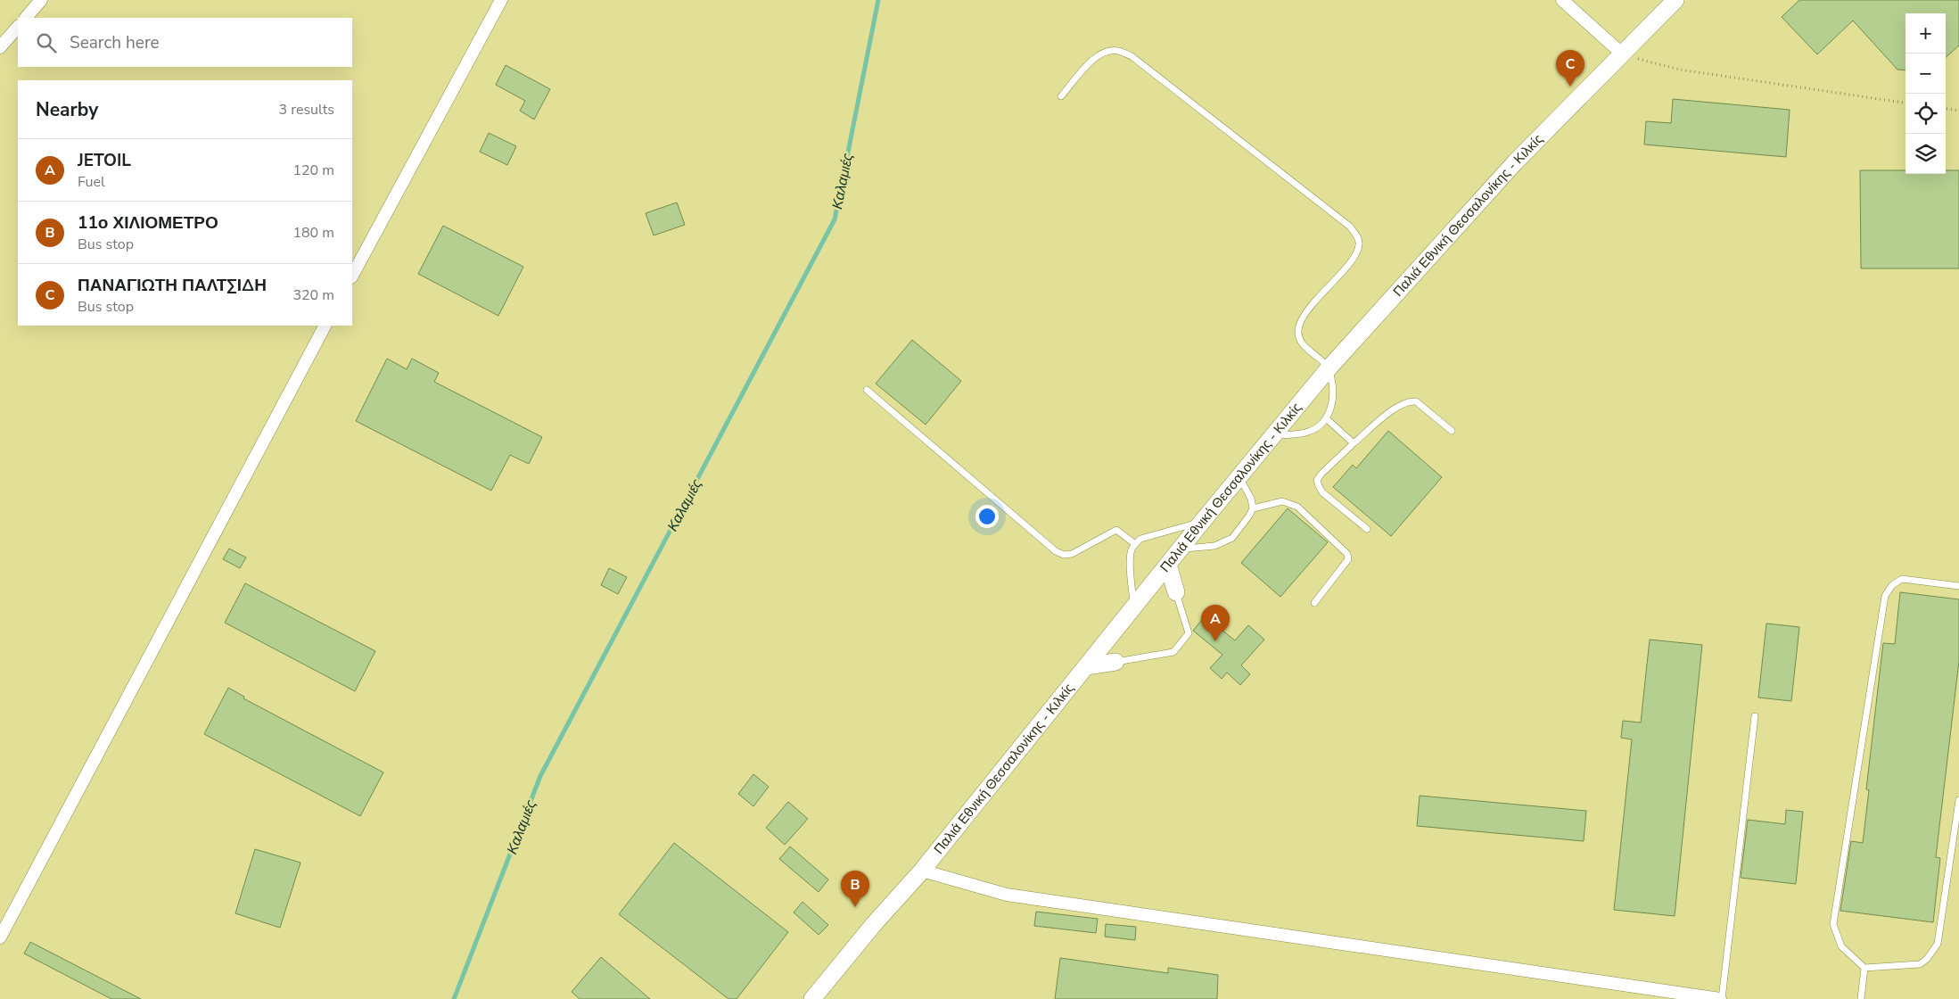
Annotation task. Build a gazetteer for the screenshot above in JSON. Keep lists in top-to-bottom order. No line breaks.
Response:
{"streets":{"main road":["Παλιά Εθνική Θεσσαλονίκης - Κιλκίς"]},"water":["Καλαμιές"],"page":{"map_buttons":["+","−"],"search":"Search here","pins":["C","A","B"],"heading":["Nearby","3 results"],"list":[{"mark":"A","name":"JETOIL","note":"Fuel","value":"120 m"},{"mark":"B","name":"11ο ΧΙΛΙΟΜΕΤΡΟ","note":"Bus stop","value":"180 m"},{"mark":"C","name":"ΠΑΝΑΓΙΩΤΗ ΠΑΛΤΣΙΔΗ","note":"Bus stop","value":"320 m"}]}}
